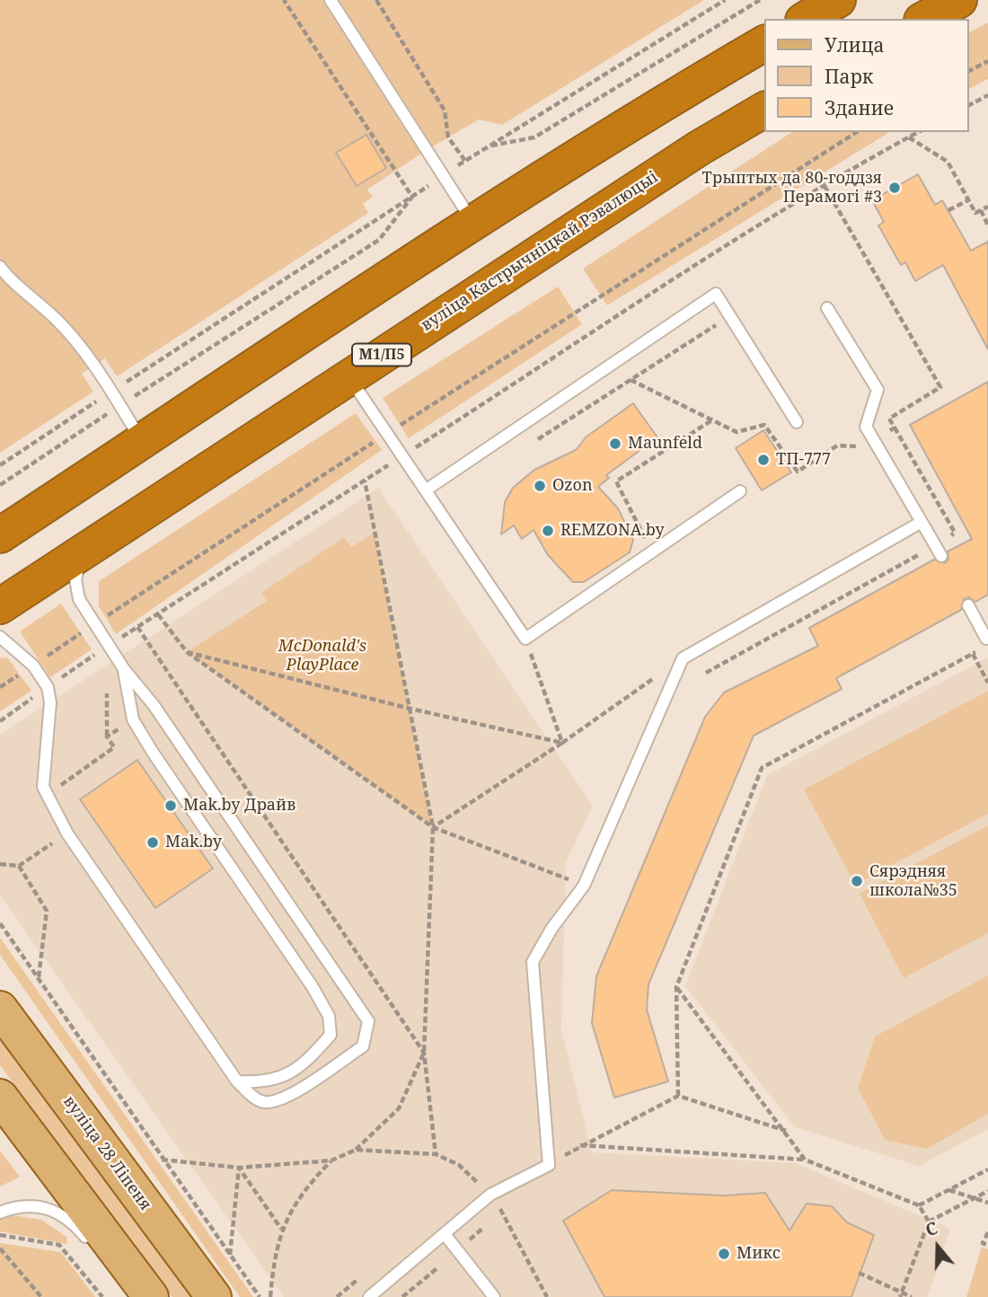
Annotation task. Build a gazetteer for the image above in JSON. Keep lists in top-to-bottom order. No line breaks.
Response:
{"streets":{"highway":["вуліца Кастрычніцкай Рэвалюцыі","М1/П5"],"main road":["вуліца 28 Ліпеня"]},"parks":["McDonald's PlayPlace"],"places":["Трыптых да 80-годдзя Перамогі #3","Maunfeld","ТП-777","Ozon","REMZONA.by","Маk.by Драйв","Mak.by","Сярэдняя школа№35","Микс"],"legend":["Улица","Парк","Здание"],"north":"top"}
